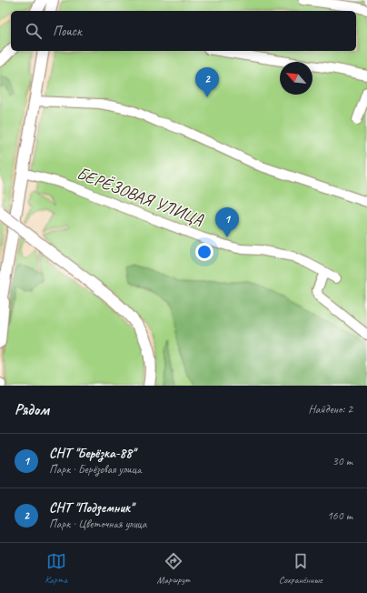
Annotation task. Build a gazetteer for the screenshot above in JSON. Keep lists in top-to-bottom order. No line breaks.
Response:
{"streets":{"street":["БЕРЁЗОВАЯ УЛИЦА"]},"north":"top left","page":{"search":"Поиск","pins":["2","1"],"heading":["Рядом","Найдено: 2"],"list":[{"mark":"1","name":"СНТ \"Берёзка-88\"","note":"Парк · Берёзовая улица","value":"30 m"},{"mark":"2","name":"СНТ \"Подземник\"","note":"Парк · Цветочная улица","value":"160 m"}],"nav":["Карта","Маршрут","Сохранённые"]}}
